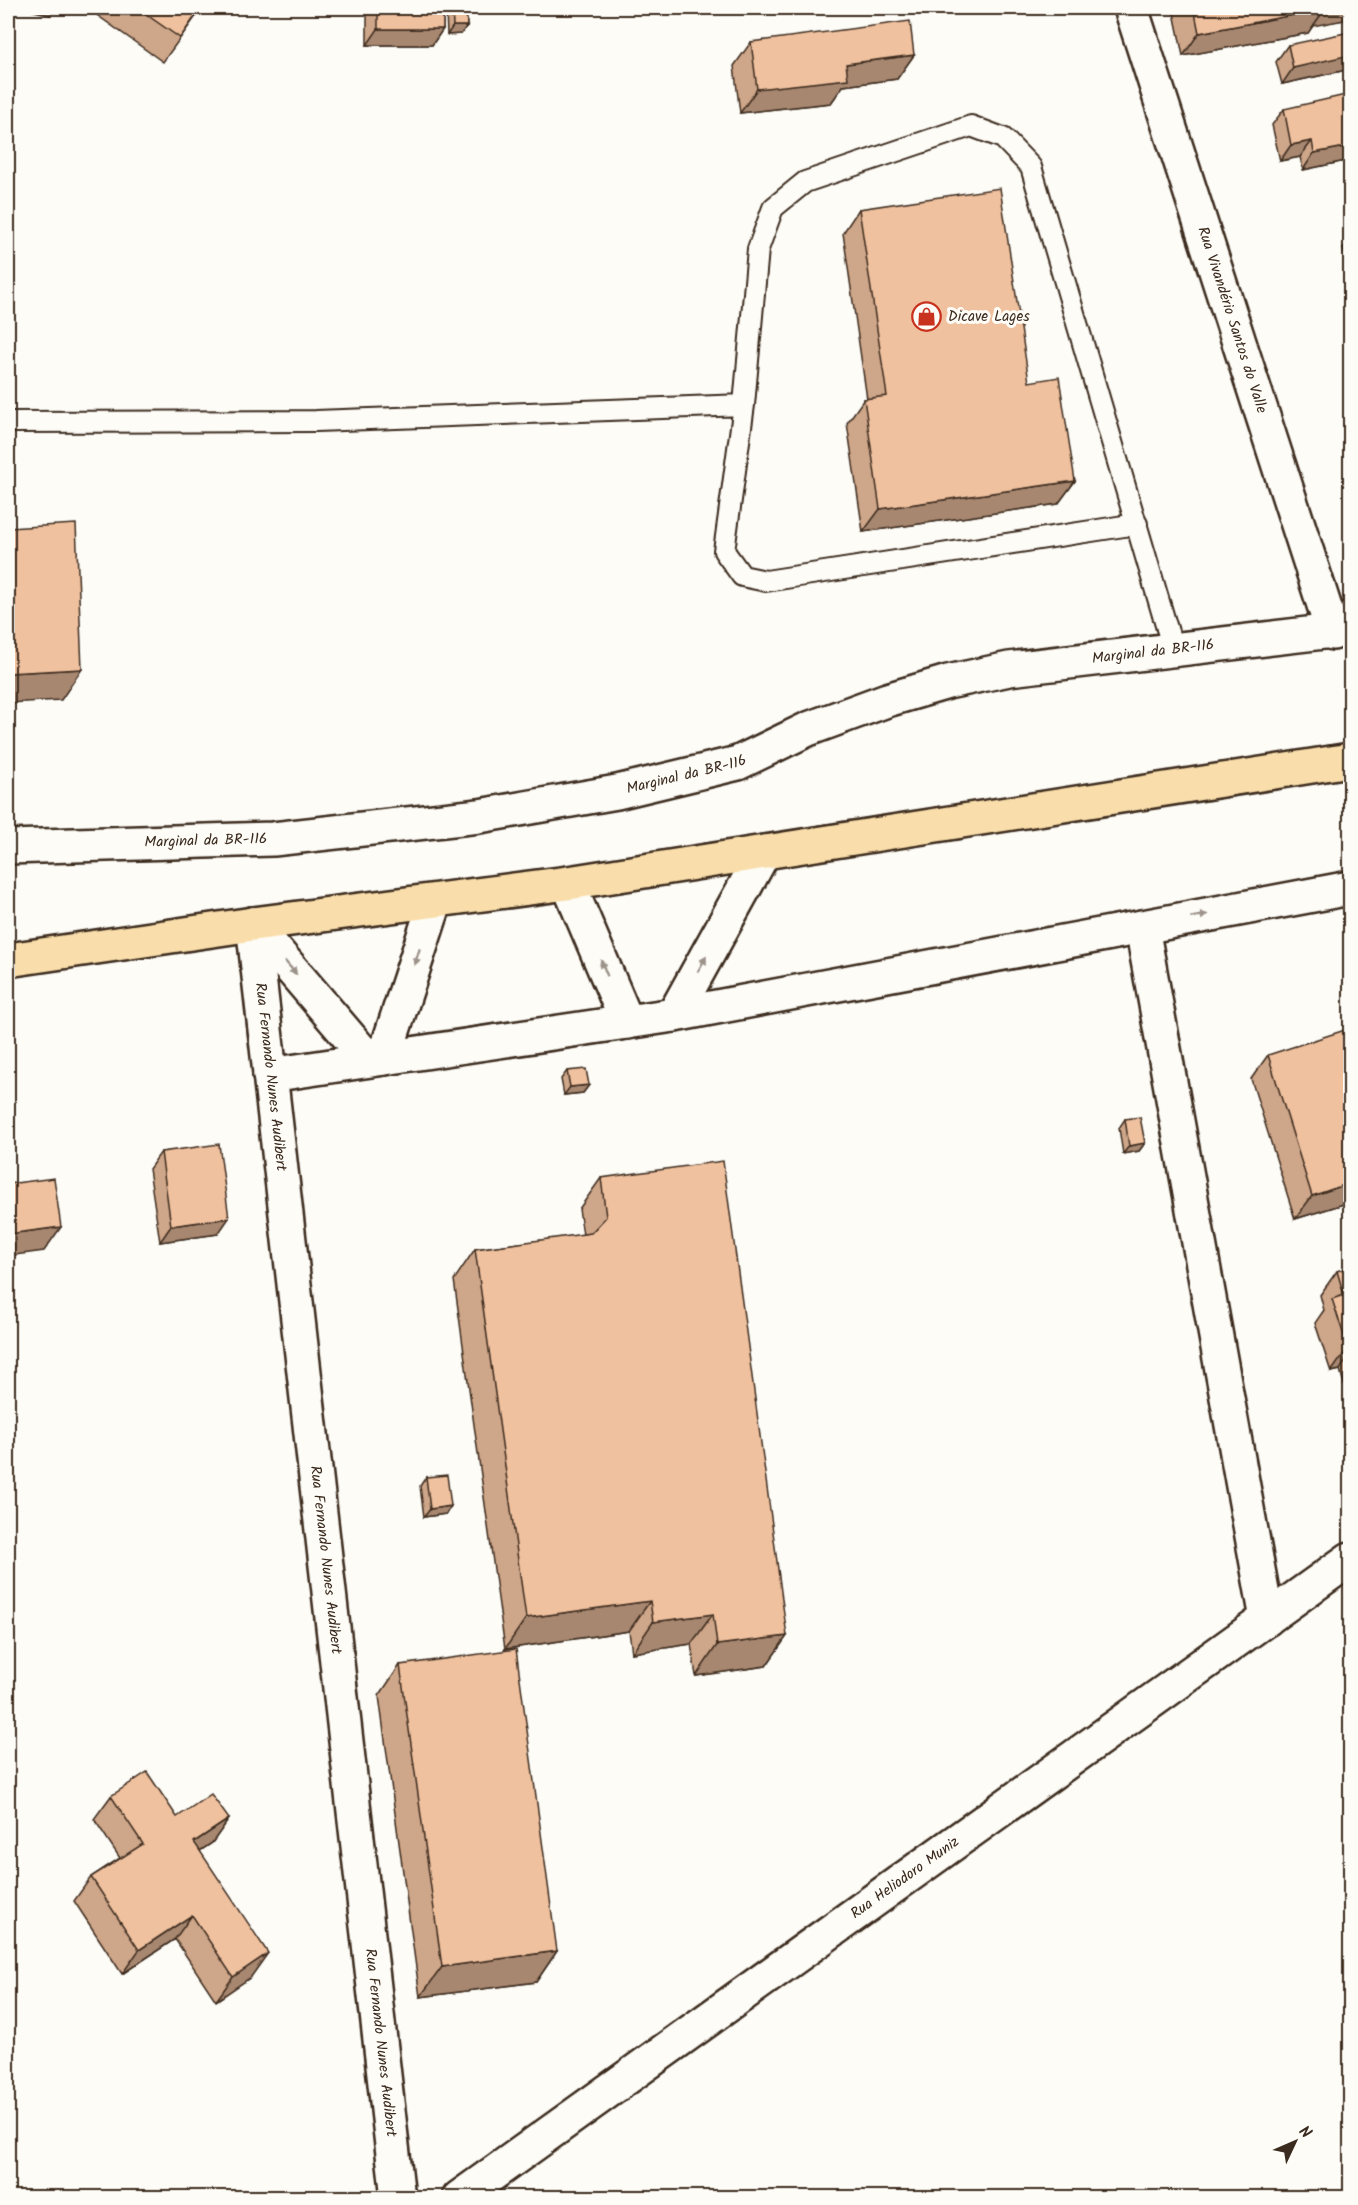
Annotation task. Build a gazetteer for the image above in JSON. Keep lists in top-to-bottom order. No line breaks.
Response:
{"streets":{"street":["Rua Vivandério Santos do Valle","Marginal da BR-116","Rua Fernando Nunes Audibert","Rua Heliodoro Muniz"]},"crossings":[["Rua Vivandério Santos do Valle","Marginal da BR-116"]],"places":{"shop":["Dicave Lages"]},"north":"top right"}
